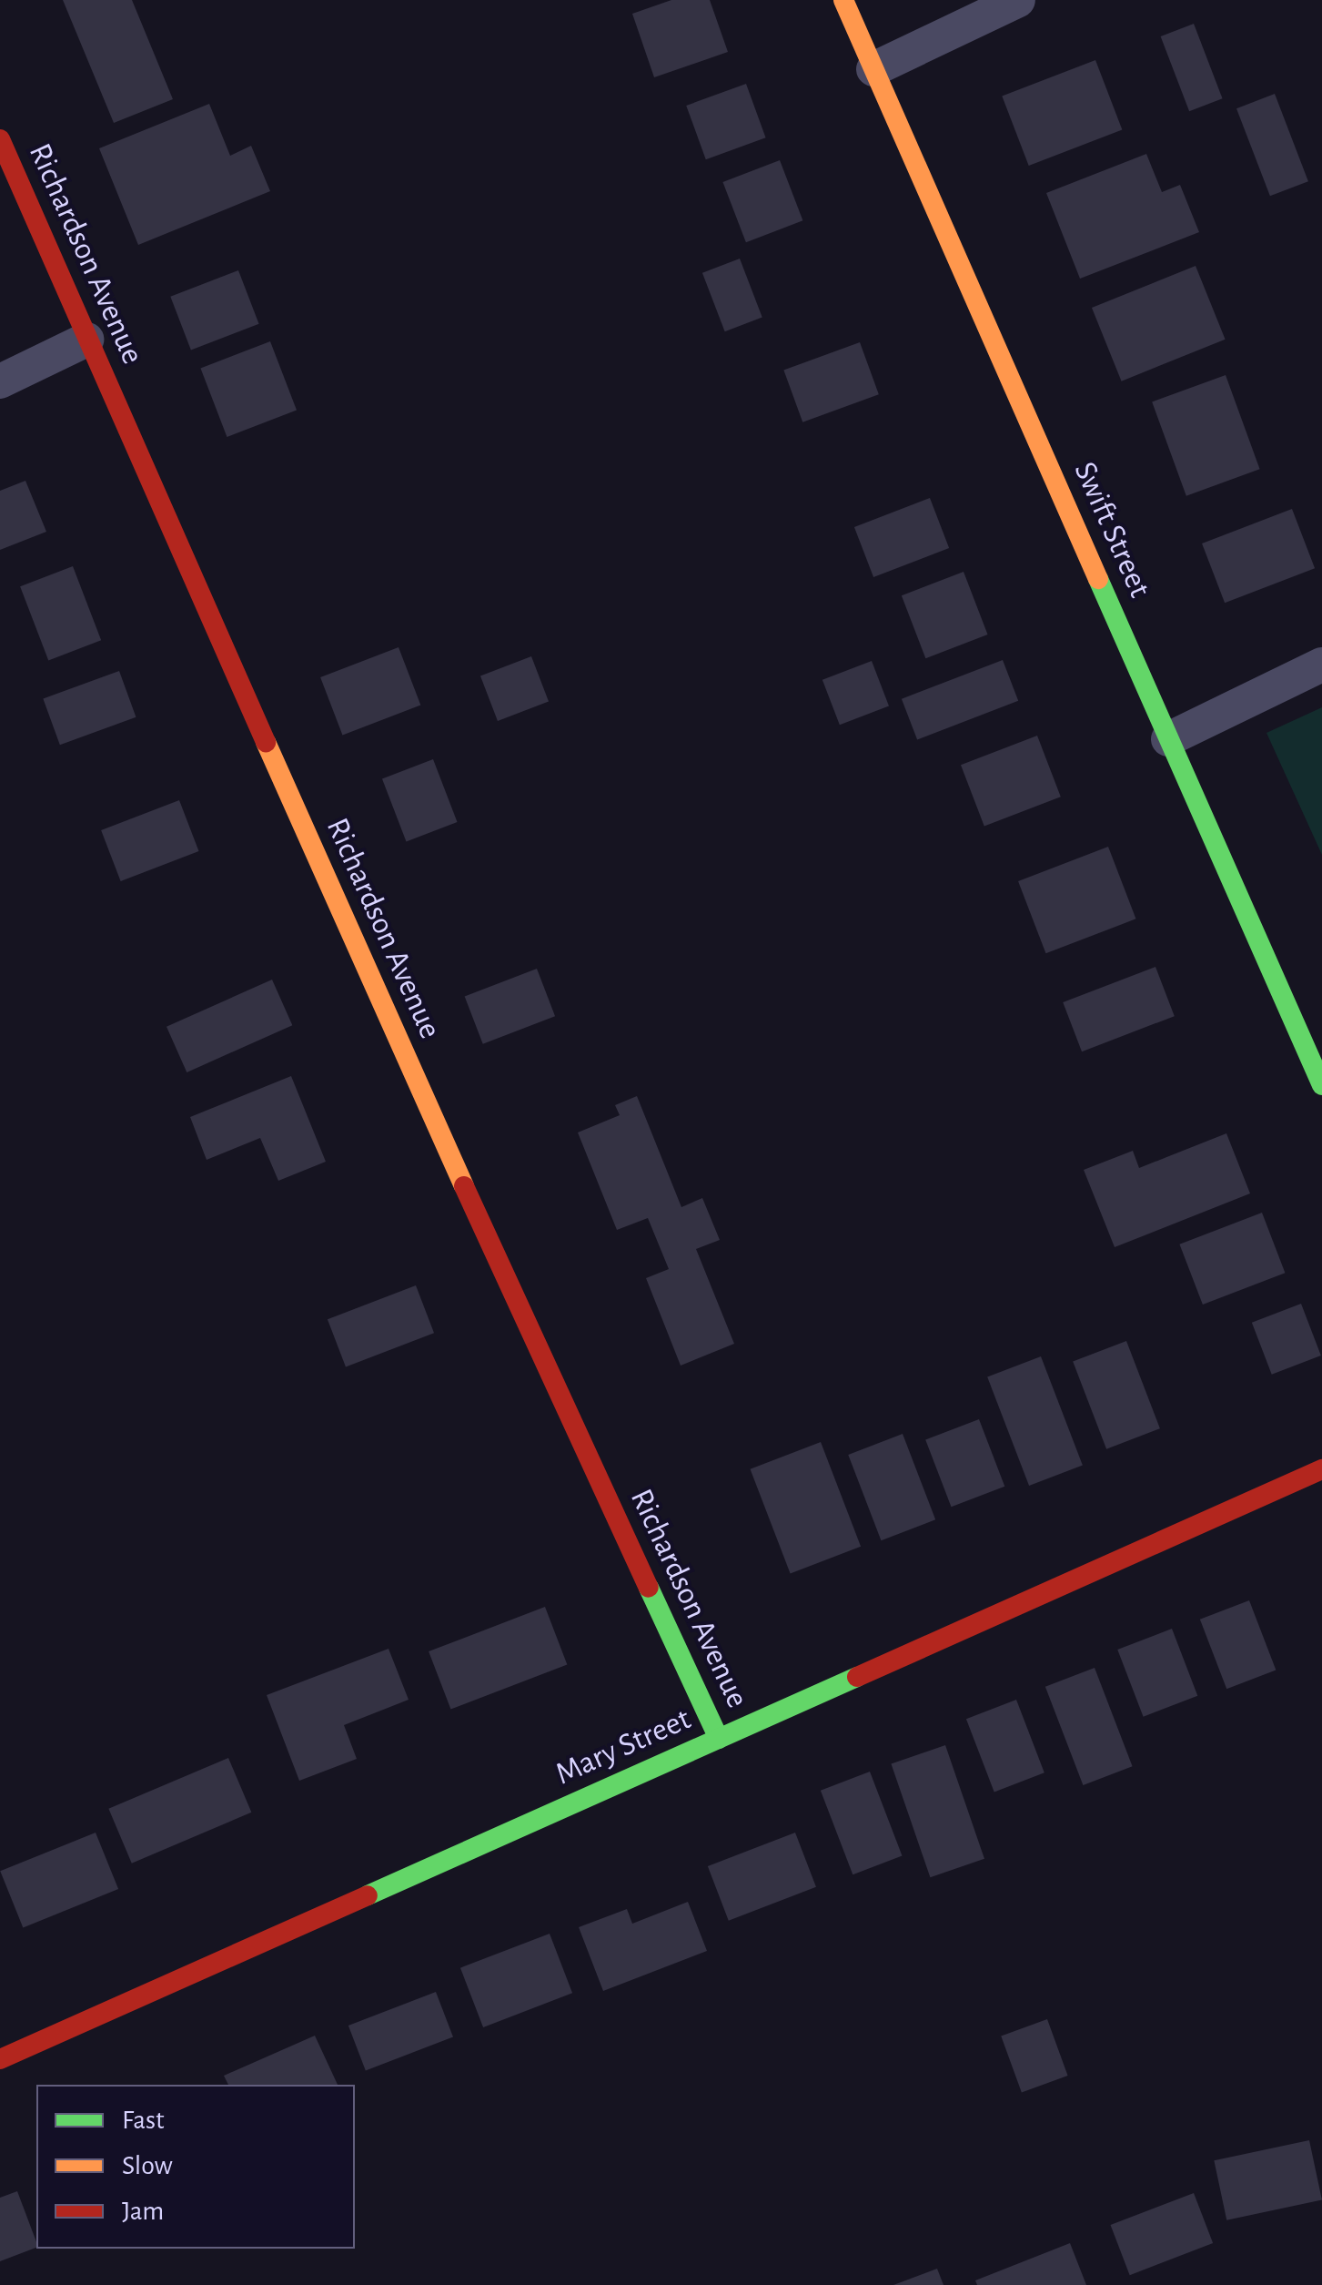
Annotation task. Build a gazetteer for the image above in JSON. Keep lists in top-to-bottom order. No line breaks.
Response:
{"streets":{"street":["Richardson Avenue","Swift Street","Mary Street"]},"crossings":[["Richardson Avenue","Mary Street"]],"legend":["Fast","Slow","Jam"]}
